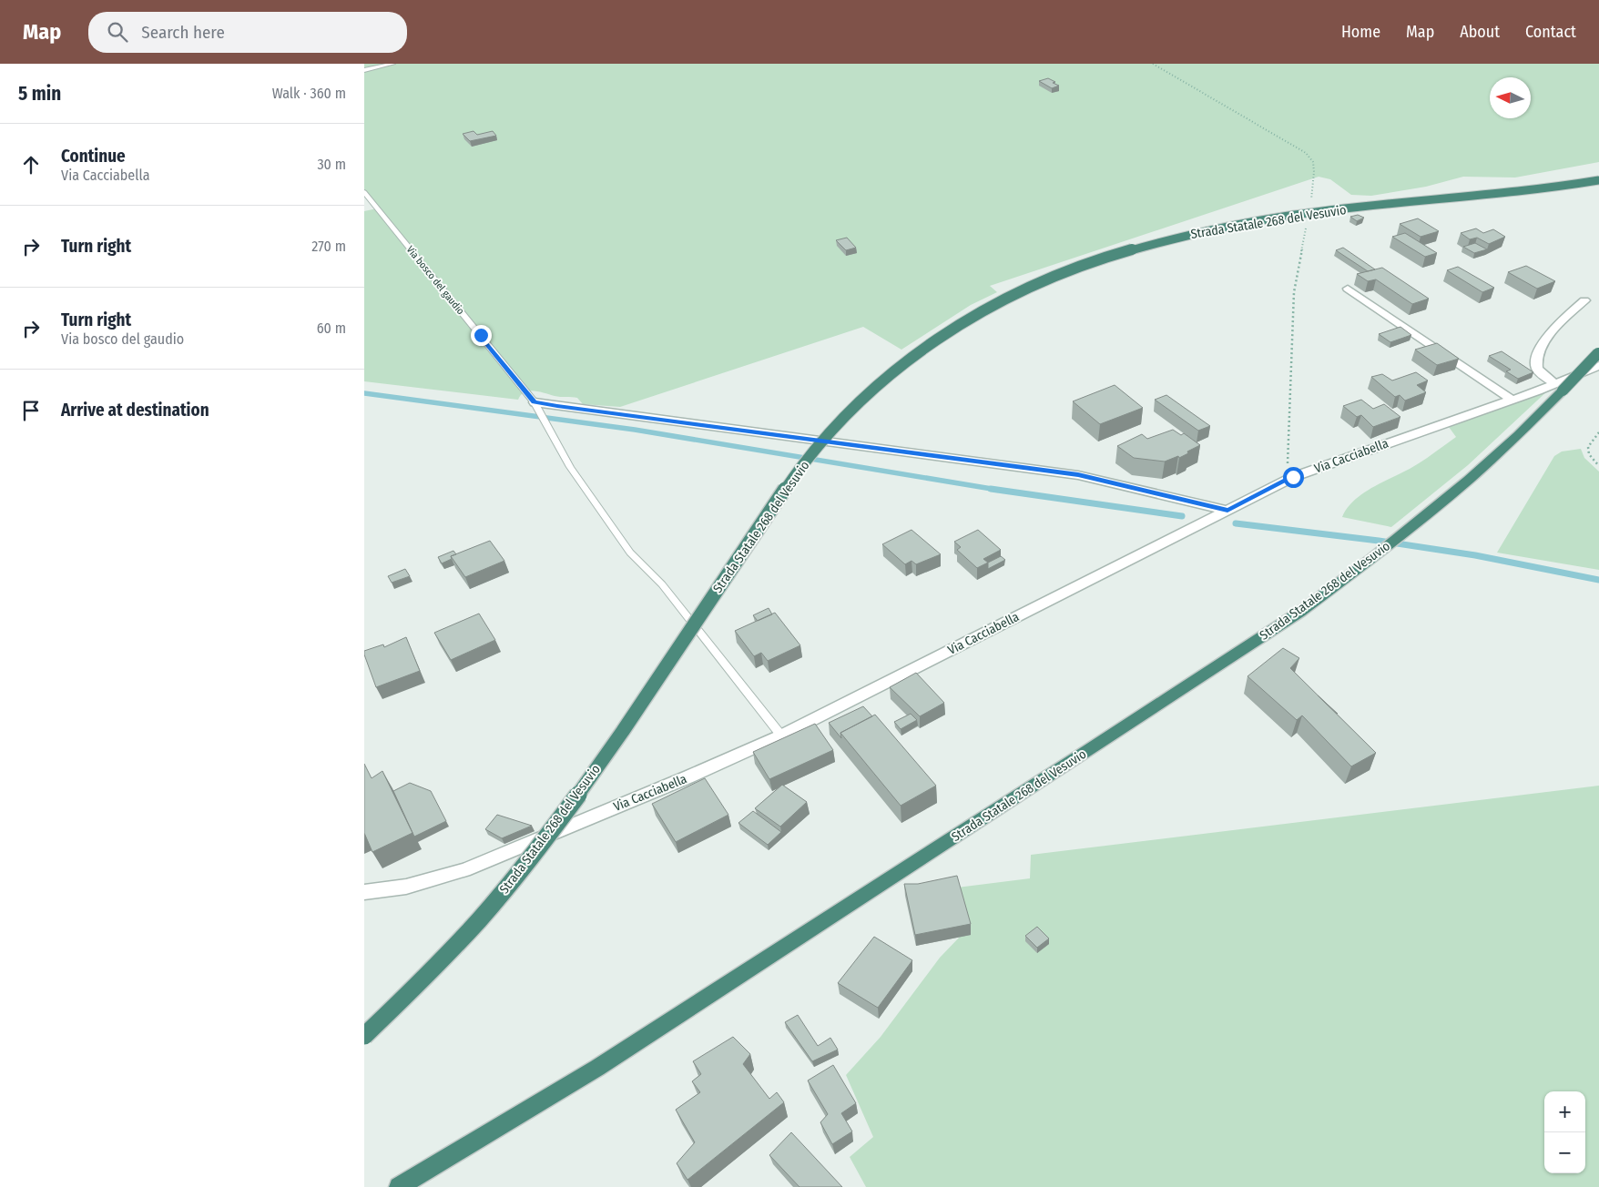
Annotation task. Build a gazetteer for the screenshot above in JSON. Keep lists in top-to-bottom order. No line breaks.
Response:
{"streets":{"highway":["Strada Statale 268 del Vesuvio"],"street":["Via Cacciabella"],"lane":["Via bosco del gaudio"]},"crossings":[["Strada Statale 268 del Vesuvio","Via Cacciabella"],["Via bosco del gaudio","Via Cacciabella"]],"north":"left","page":{"header":"Map","search":"Search here","nav":["Home","Map","About","Contact"],"heading":["5 min","Walk · 360 m"],"list":[["Continue","Via Cacciabella","30 m"],["Turn right","270 m"],["Turn right","Via bosco del gaudio","60 m"],"Arrive at destination"],"map_buttons":["+","−"]}}
